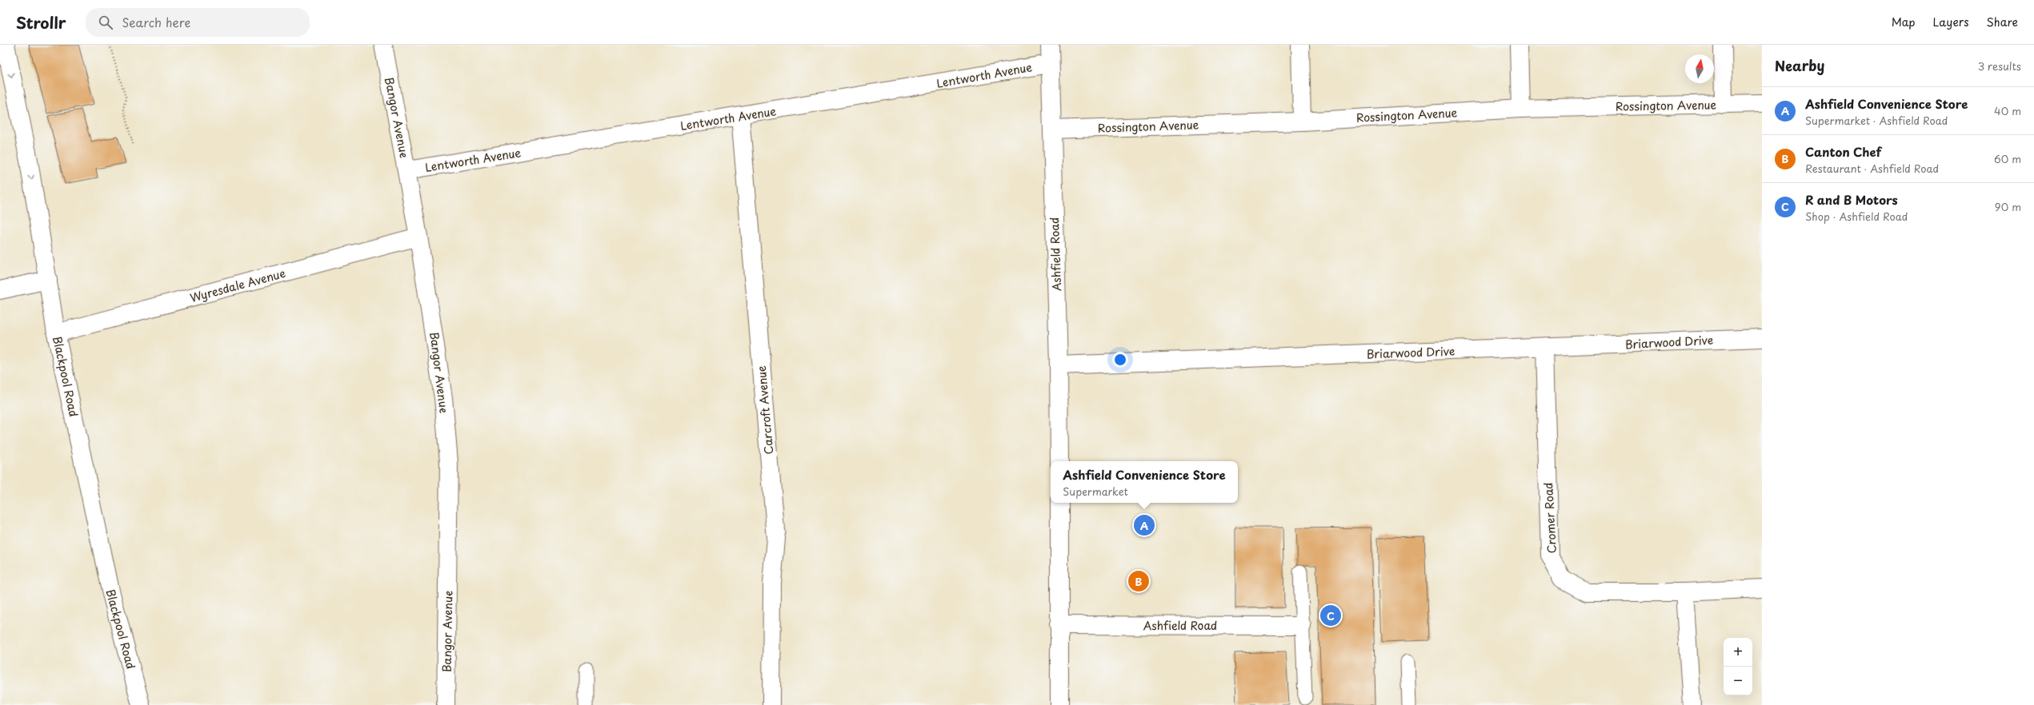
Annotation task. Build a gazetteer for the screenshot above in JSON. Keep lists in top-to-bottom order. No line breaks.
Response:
{"streets":{"street":["Lentworth Avenue","Rossington Avenue","Bangor Avenue","Ashfield Road","Wyresdale Avenue","Briarwood Drive","Blackpool Road","Carcroft Avenue","Cromer Road"]},"crossings":[["Lentworth Avenue","Bangor Avenue"],["Lentworth Avenue","Ashfield Road"],["Lentworth Avenue","Carcroft Avenue"],["Rossington Avenue","Ashfield Road"],["Bangor Avenue","Wyresdale Avenue"],["Ashfield Road","Briarwood Drive"],["Wyresdale Avenue","Blackpool Road"],["Briarwood Drive","Cromer Road"]],"one_way":["Blackpool Road"],"north":"top","page":{"header":"Strollr","search":"Search here","nav":["Map","Layers","Share"],"heading":["Nearby","3 results"],"list":[{"mark":"A","name":"Ashfield Convenience Store","note":"Supermarket · Ashfield Road","value":"40 m"},{"mark":"B","name":"Canton Chef","note":"Restaurant · Ashfield Road","value":"60 m"},{"mark":"C","name":"R and B Motors","note":"Shop · Ashfield Road","value":"90 m"}],"popup":["Ashfield Convenience Store","Supermarket"],"pins":["A","B","C"],"map_buttons":["+","−"]}}
